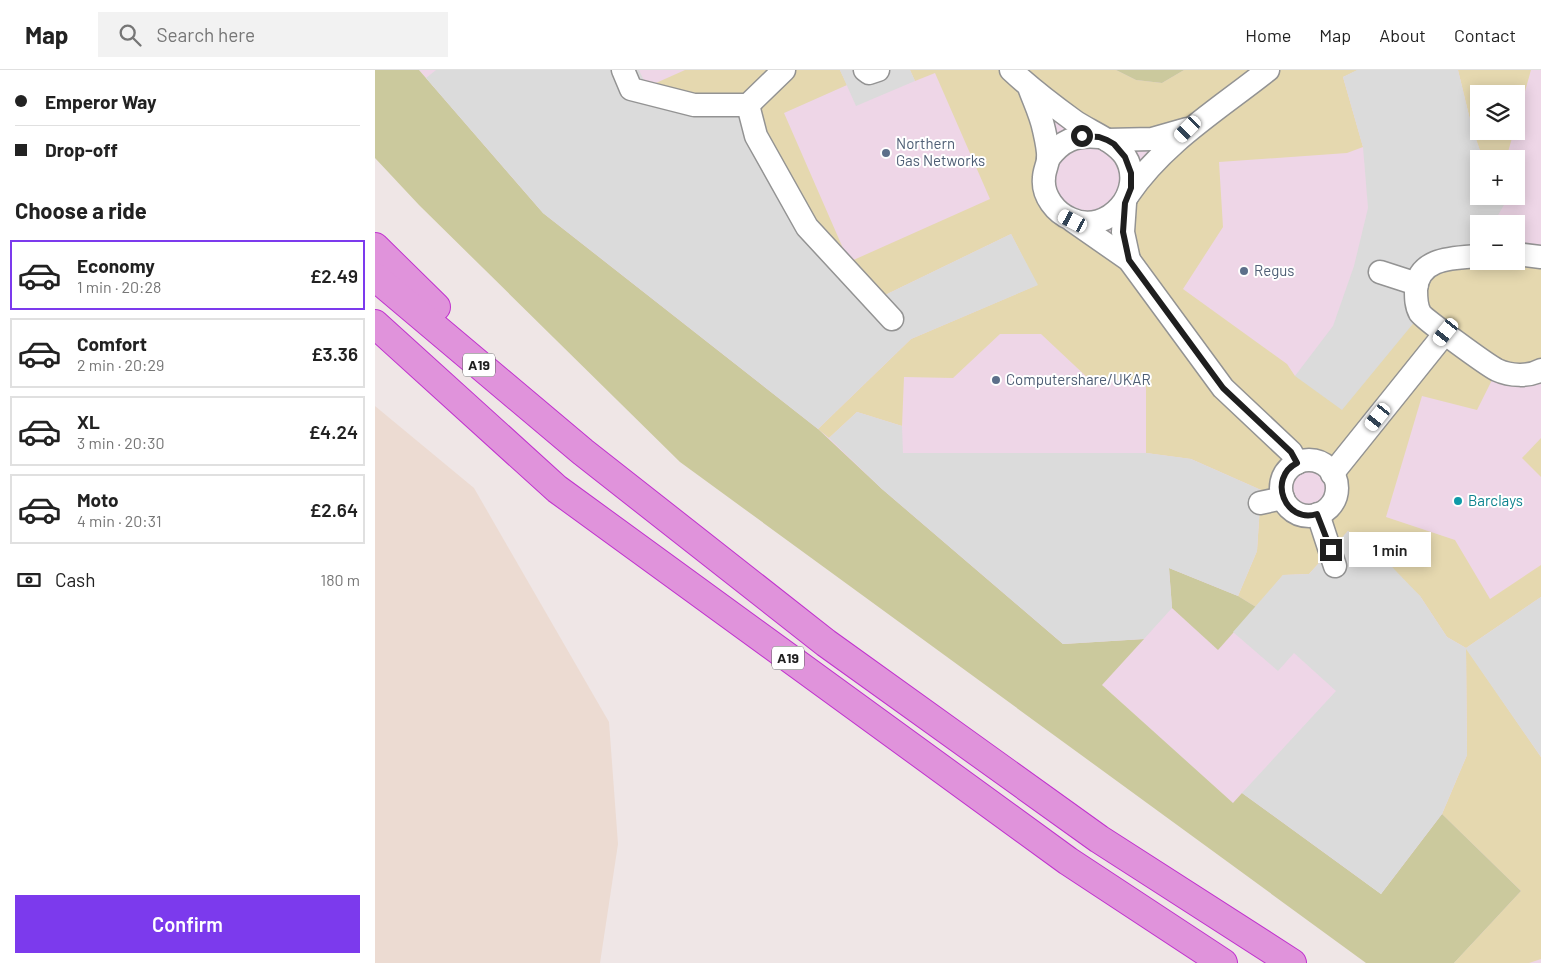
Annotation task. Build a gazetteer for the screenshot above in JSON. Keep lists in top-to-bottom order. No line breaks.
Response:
{"streets":{"highway":["A19"]},"places":["Northern Gas Networks","Regus","Computershare/UKAR","Barclays"],"page":{"header":"Map","search":"Search here","nav":["Home","Map","About","Contact"],"banner":["Emperor Way","Drop-off"],"map_buttons":["+","−"],"heading":"Choose a ride","list":[{"name":"Economy","note":"1 min · 20:28","value":"£2.49"},{"name":"Comfort","note":"2 min · 20:29","value":"£3.36"},{"name":"XL","note":"3 min · 20:30","value":"£4.24"},{"name":"Moto","note":"4 min · 20:31","value":"£2.64"}],"bubble":"1 min","pay":["Cash","180 m"],"buttons":"Confirm"}}
